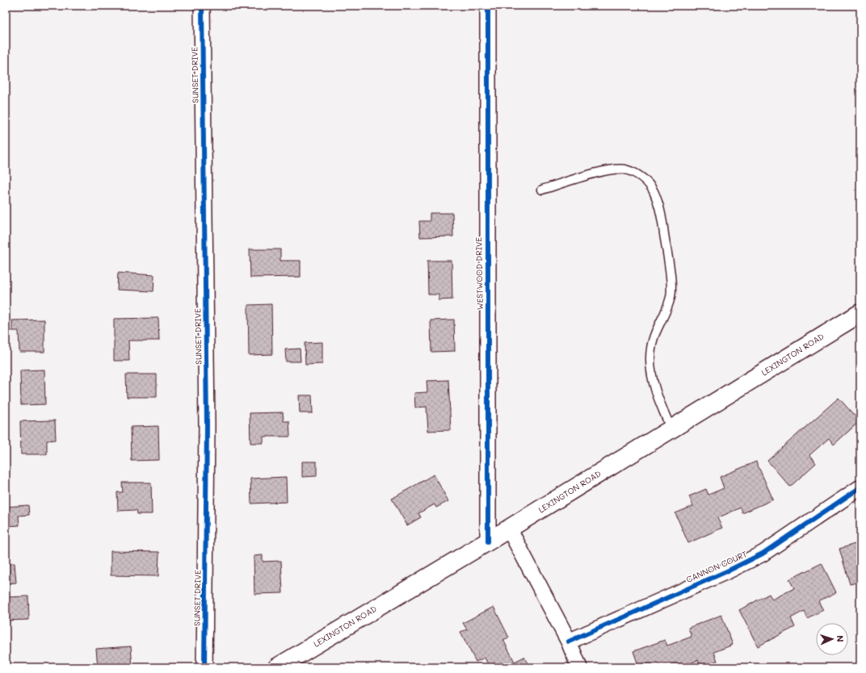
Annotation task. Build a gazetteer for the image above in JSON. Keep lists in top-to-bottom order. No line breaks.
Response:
{"streets":{"main road":["LEXINGTON ROAD"],"street":["SUNSET DRIVE","WESTWOOD DRIVE","CANNON COURT"]},"crossings":[["WESTWOOD DRIVE","LEXINGTON ROAD"]],"north":"right"}
